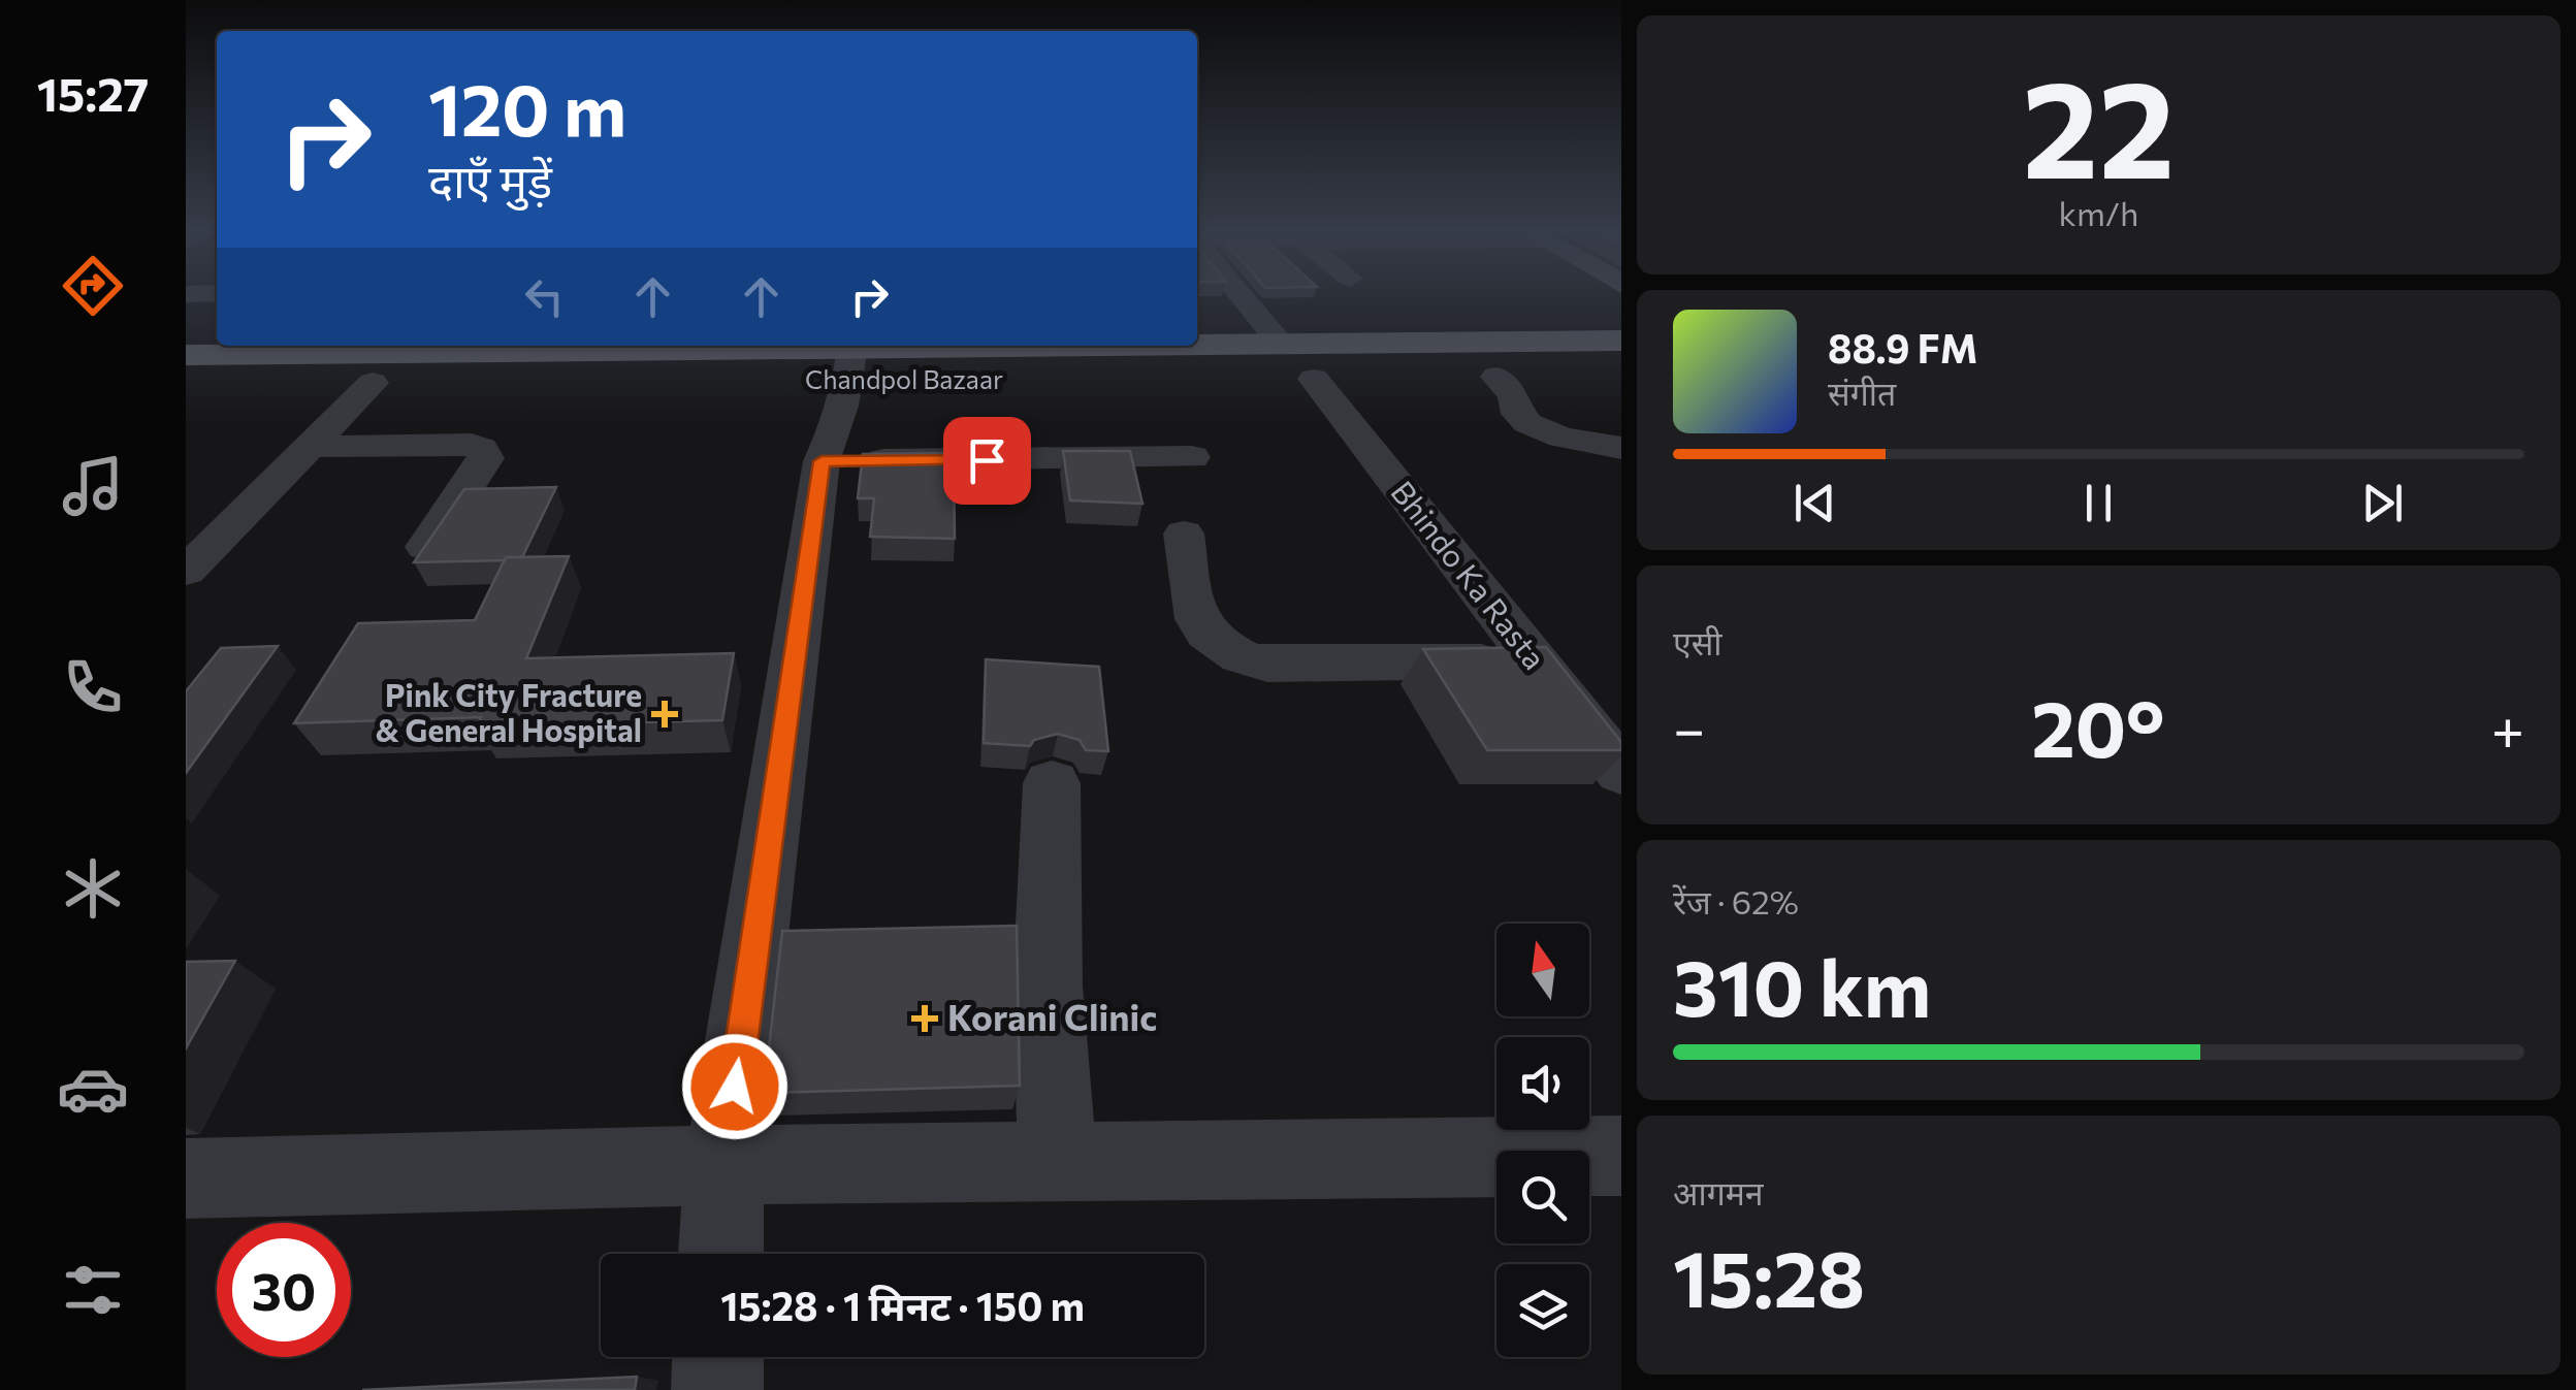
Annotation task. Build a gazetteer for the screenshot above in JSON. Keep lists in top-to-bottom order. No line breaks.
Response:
{"streets":{"main road":["Chandpol Bazaar"],"street":["Bhindo Ka Rasta"]},"places":{"health":["Pink City Fracture & General Hospital","Korani Clinic"]},"north":"top","page":{"tabs":"15:27","tile":[["22","km/h"],"एसी",["रेंज · 62%","310 km"],["आगमन","15:28"]],"turn":["120 m","दाएँ मुड़ें"],"song":["88.9 FM","संगीत"],"heat":["−","20°","+"],"limit":"30","trip":"15:28 · 1 मिनट · 150 m"}}
